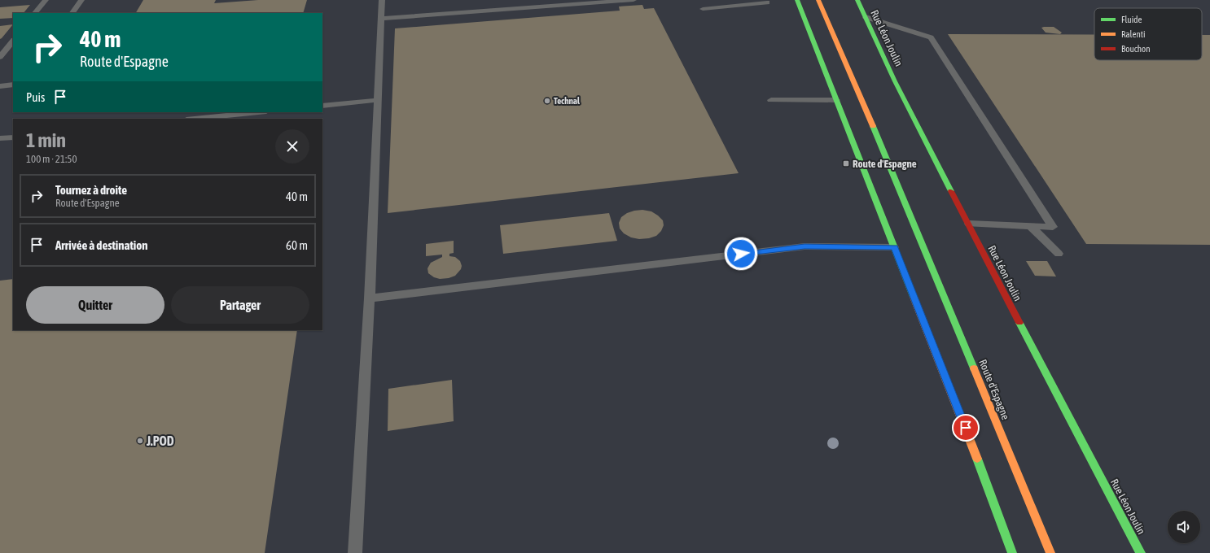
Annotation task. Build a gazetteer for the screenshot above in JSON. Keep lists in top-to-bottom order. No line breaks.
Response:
{"streets":{"main road":["Rue Léon Joulin","Route d'Espagne"]},"places":{"other":["Technal","J.POD"],"transit":["Route d'Espagne"]},"legend":["Fluide","Ralenti","Bouchon"],"page":{"turn":["40 m","Route d'Espagne"],"then":"Puis","heading":["1 min","100 m · 21:50"],"list":[{"name":"Tournez à droite","note":"Route d'Espagne","value":"40 m"},{"name":"Arrivée à destination","value":"60 m"}],"buttons":["Quitter","Partager"]}}
